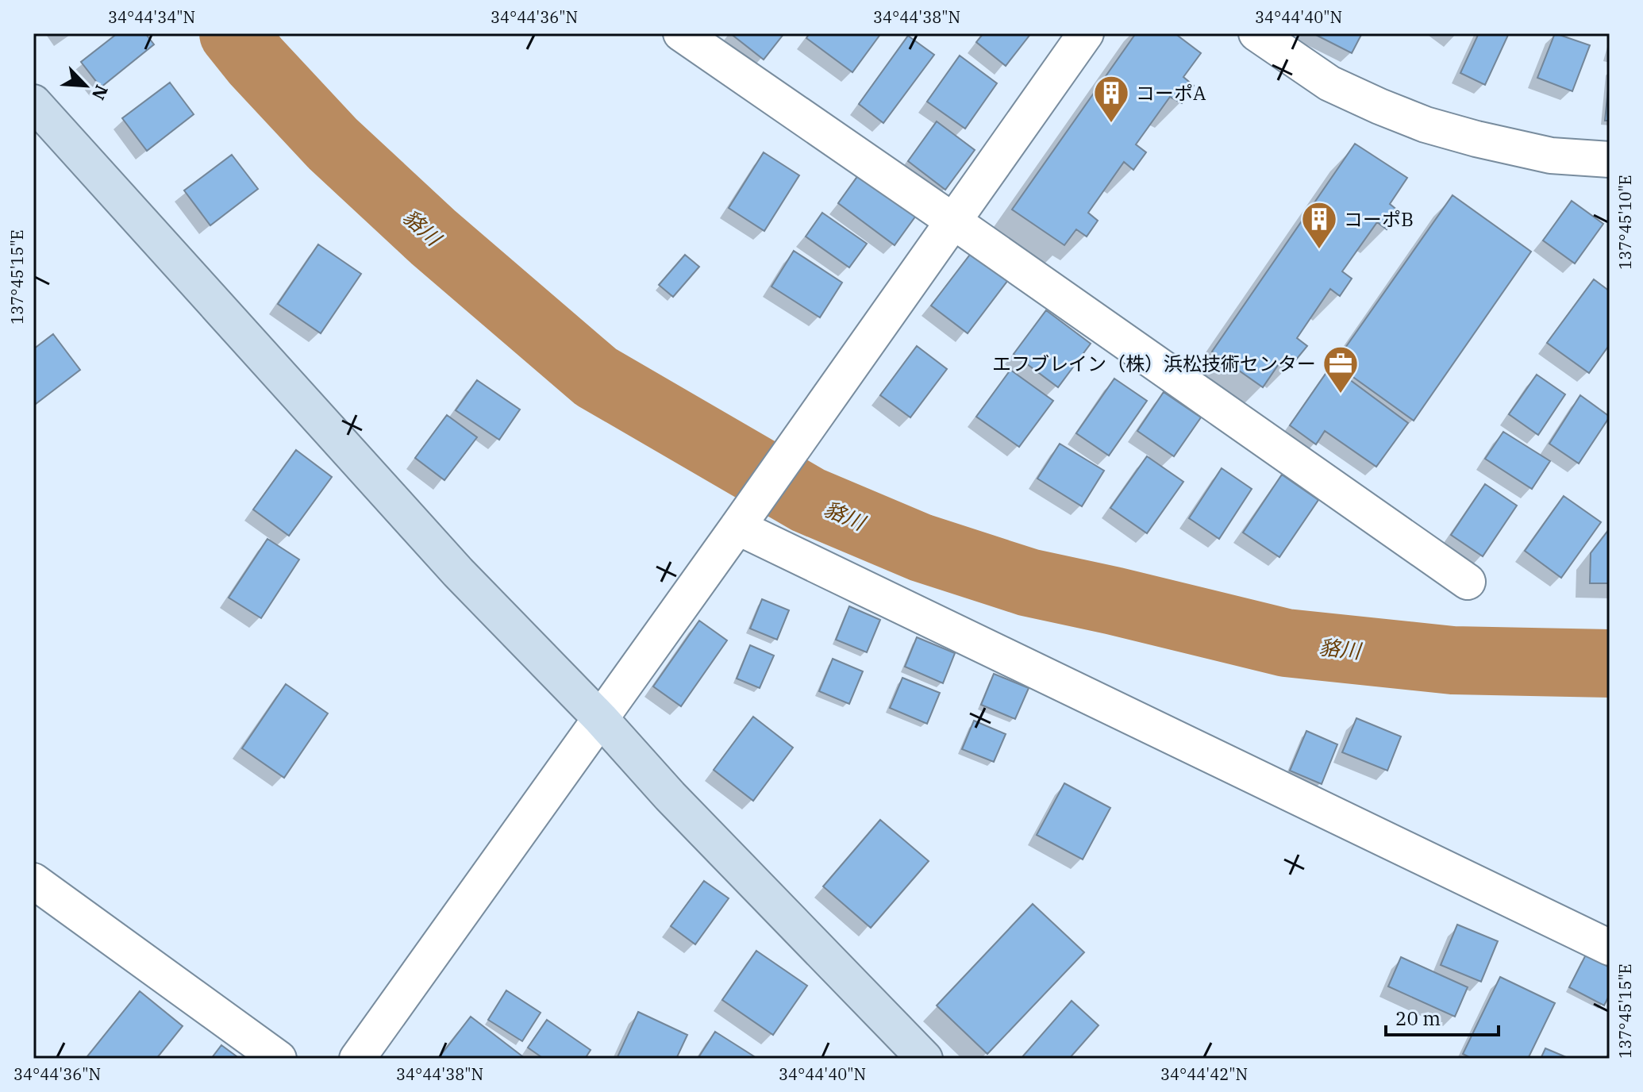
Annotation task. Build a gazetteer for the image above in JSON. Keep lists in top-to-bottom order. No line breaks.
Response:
{"water":["貉川"],"places":{"building":["コーポA","コーポB"],"office":["エフブレイン（株）浜松技術センター"]},"scale_bar":"20 m","north":"bottom right","coordinates":["34°44'34\"N","34°44'36\"N","34°44'38\"N","34°44'40\"N","137°45'10\"E","137°45'15\"E","34°44'42\"N"]}
